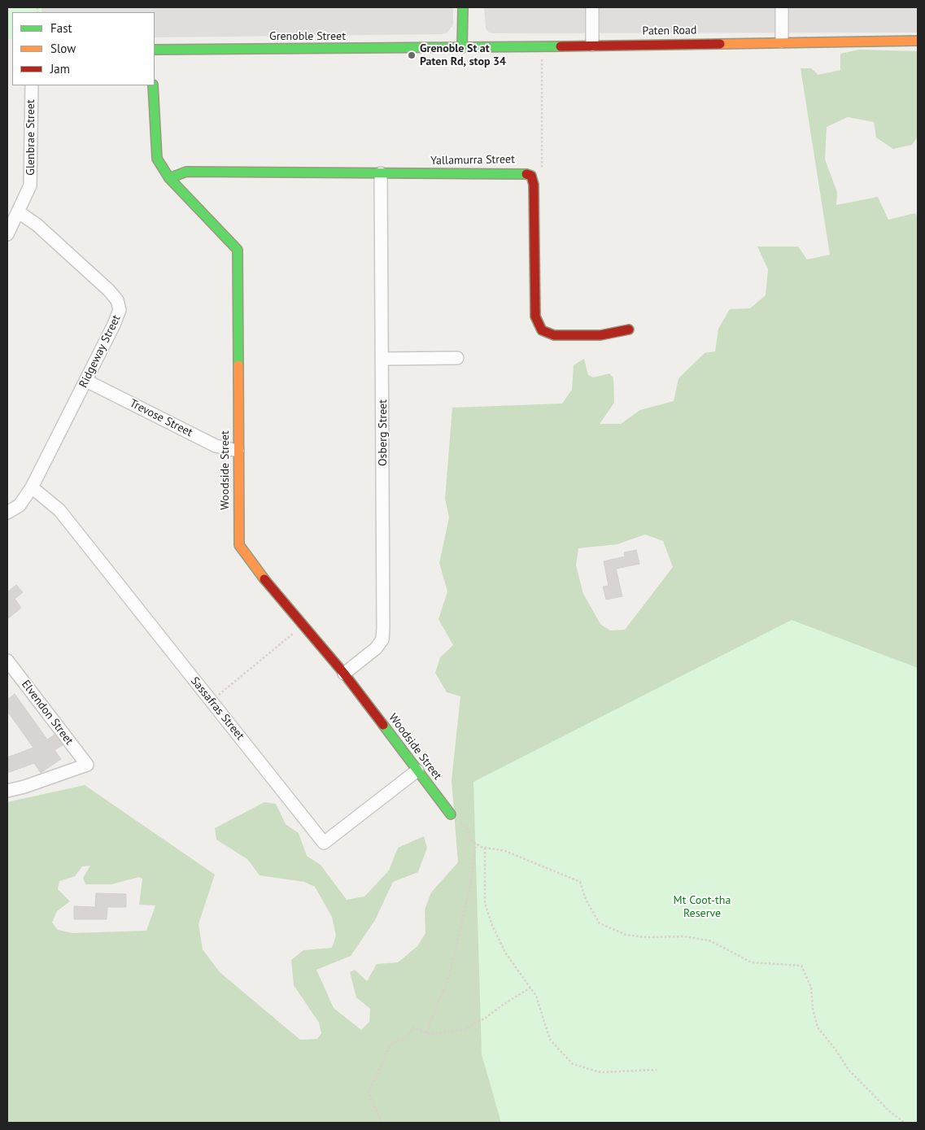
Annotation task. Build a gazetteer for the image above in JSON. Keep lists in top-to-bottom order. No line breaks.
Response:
{"streets":{"street":["Paten Road","Grenoble Street","Glenbrae Street","Yallamurra Street","Ridgeway Street","Trevose Street","Osberg Street","Woodside Street","Sassafras Street","Elvendon Street"]},"crossings":[["Paten Road","Grenoble Street"],["Glenbrae Street","Ridgeway Street"],["Yallamurra Street","Osberg Street"],["Yallamurra Street","Woodside Street"],["Ridgeway Street","Trevose Street"],["Ridgeway Street","Sassafras Street"],["Trevose Street","Woodside Street"],["Osberg Street","Woodside Street"],["Woodside Street","Sassafras Street"]],"parks":["Mt Coot-tha Reserve"],"places":["Grenoble St at Paten Rd, stop 34"],"legend":["Fast","Slow","Jam"]}
